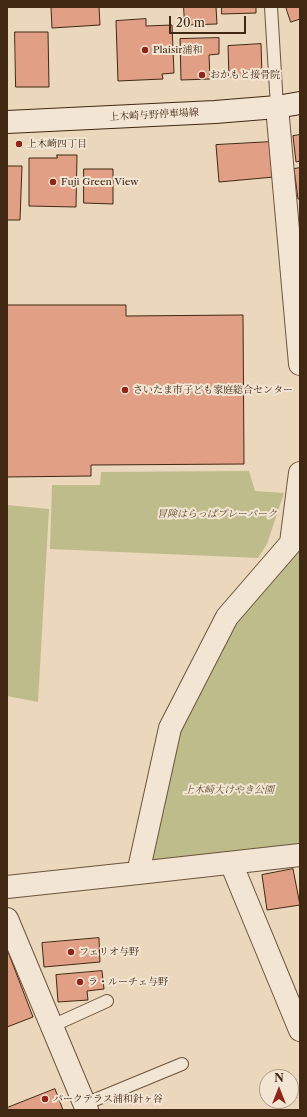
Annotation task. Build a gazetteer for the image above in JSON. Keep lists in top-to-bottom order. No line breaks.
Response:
{"streets":{"street":["上木崎与野停車場線"]},"parks":["冒険はらっぱプレーパーク","上木崎大けやき公園"],"places":["Plaisir浦和","おかもと接骨院","上木崎四丁目","Fuji Green View","さいたま市子ども家庭総合センター","フェリオ与野","ラ・ルーチェ与野","パークテラス浦和針ヶ谷"],"scale_bar":"20 m","north":"top"}
